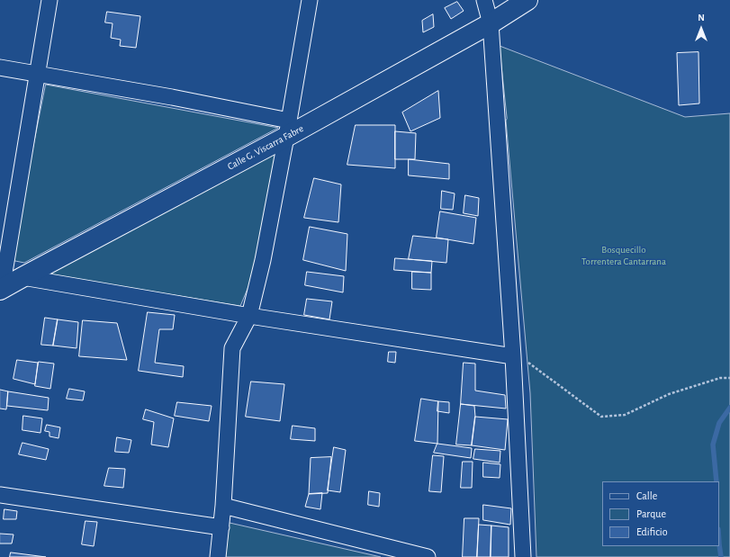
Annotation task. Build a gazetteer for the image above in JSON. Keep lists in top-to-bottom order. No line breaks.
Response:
{"streets":{"street":["Calle G. Viscarra Fabre"]},"parks":["Bosquecillo Torrentera Cantarrana"],"legend":["Calle","Parque","Edificio"],"north":"top"}
